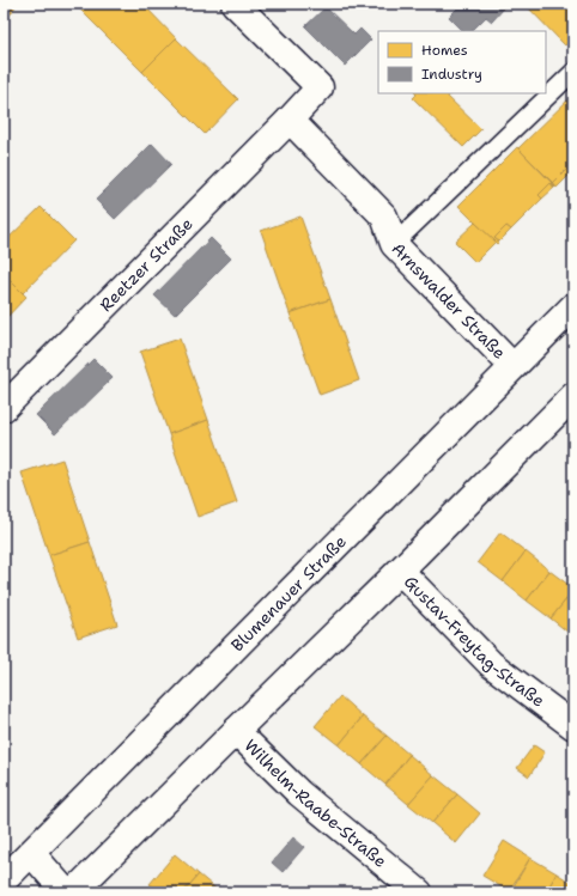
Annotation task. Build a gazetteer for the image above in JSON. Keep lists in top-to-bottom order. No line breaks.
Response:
{"streets":{"street":["Reetzer Straße","Arnswalder Straße","Blumenauer Straße","Gustav-Freytag-Straße","Wilhelm-Raabe-Straße"]},"crossings":[["Reetzer Straße","Arnswalder Straße"],["Arnswalder Straße","Blumenauer Straße"]],"legend":["Homes","Industry"]}
